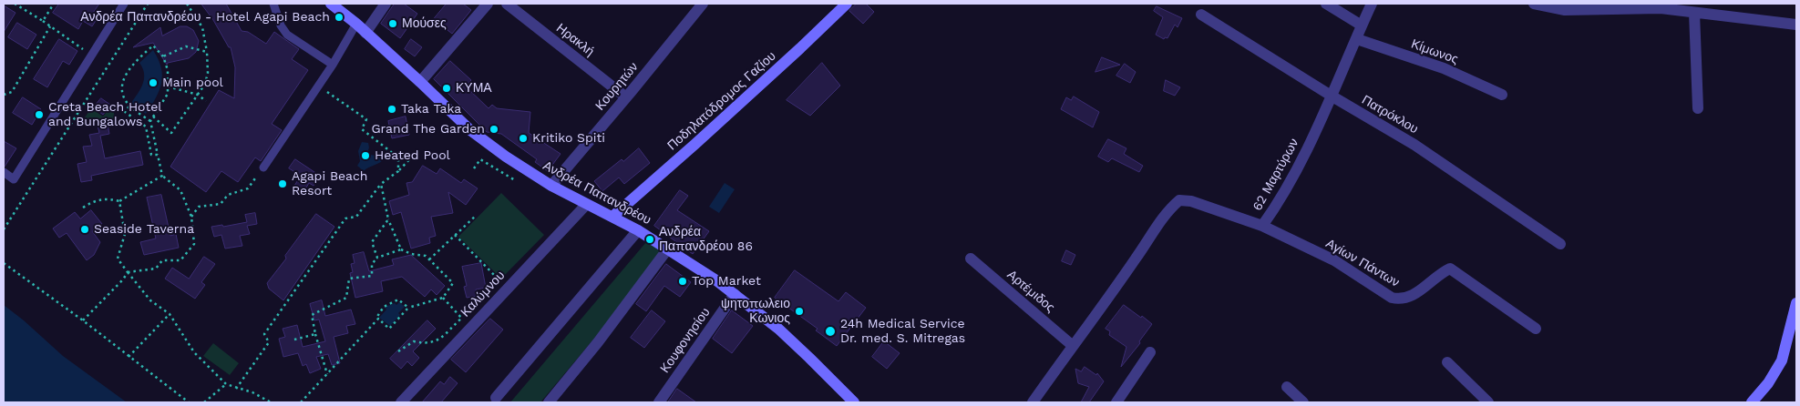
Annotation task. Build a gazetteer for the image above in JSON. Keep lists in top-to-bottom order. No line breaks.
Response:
{"streets":{"main road":["Ποδηλατόδρομος Γαζίου","Ανδρέα Παπανδρέου"],"street":["Ηρακλή","Κίμωνος","Κουρητών","Πατρόκλου","62 Μαρτύρων","Αγίων Πάντων","Αρτέμιδος","Καλύμνου","Κουφονησίου"]},"crossings":[["Ηρακλή","Κουρητών"],["Κίμωνος","62 Μαρτύρων"],["Κουρητών","Ανδρέα Παπανδρέου"],["Ποδηλατόδρομος Γαζίου","Ανδρέα Παπανδρέου"],["Πατρόκλου","62 Μαρτύρων"],["62 Μαρτύρων","Αγίων Πάντων"],["62 Μαρτύρων","Αρτέμιδος"],["Ανδρέα Παπανδρέου","Καλύμνου"],["Ανδρέα Παπανδρέου","Κουφονησίου"]],"places":["Ανδρέα Παπανδρέου - Hotel Agapi Beach","Μούσες","Main pool","ΚΥΜΑ","Taka Taka","Creta Beach Hotel and Bungalows","Grand The Garden","Kritiko Spiti","Heated Pool","Agapi Beach Resort","Seaside Taverna","Ανδρέα Παπανδρέου 86","Top Market","ψητοπωλειο Κωνιος","24h Medical Service Dr. med. S. Mitregas"]}
